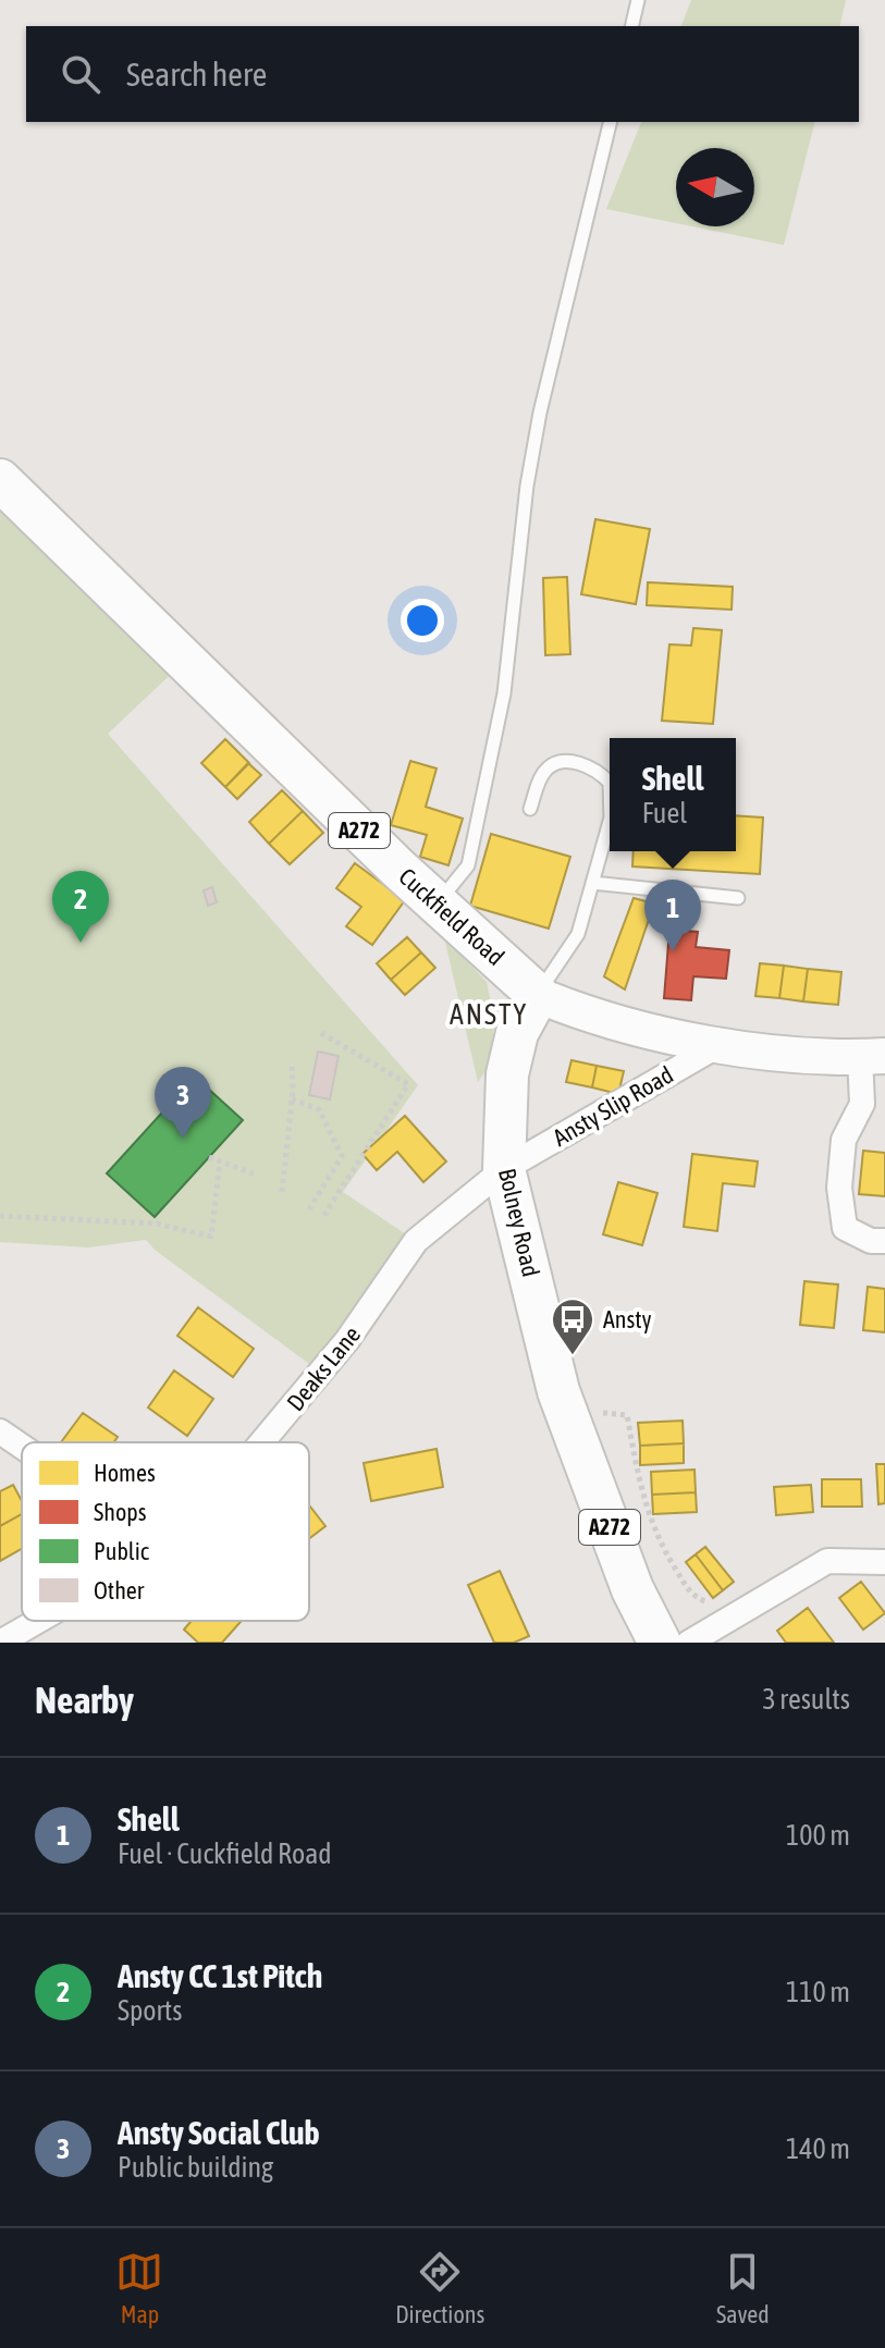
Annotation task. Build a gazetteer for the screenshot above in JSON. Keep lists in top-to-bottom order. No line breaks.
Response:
{"streets":{"highway":["A272","Cuckfield Road","Bolney Road"],"street":["Ansty Slip Road","Deaks Lane"]},"crossings":[["Cuckfield Road","Ansty Slip Road"],["Cuckfield Road","Bolney Road"],["Ansty Slip Road","Bolney Road"],["Ansty Slip Road","Deaks Lane"],["Bolney Road","Deaks Lane"]],"districts":["ANSTY"],"places":{"bus stop":["Ansty"]},"legend":["Homes","Shops","Public","Other"],"north":"left","page":{"search":"Search here","popup":["Shell","Fuel"],"pins":["2","1","3"],"heading":["Nearby","3 results"],"list":[{"mark":"1","name":"Shell","note":"Fuel · Cuckfield Road","value":"100 m"},{"mark":"2","name":"Ansty CC 1st Pitch","note":"Sports","value":"110 m"},{"mark":"3","name":"Ansty Social Club","note":"Public building","value":"140 m"}],"nav":["Map","Directions","Saved"]}}
